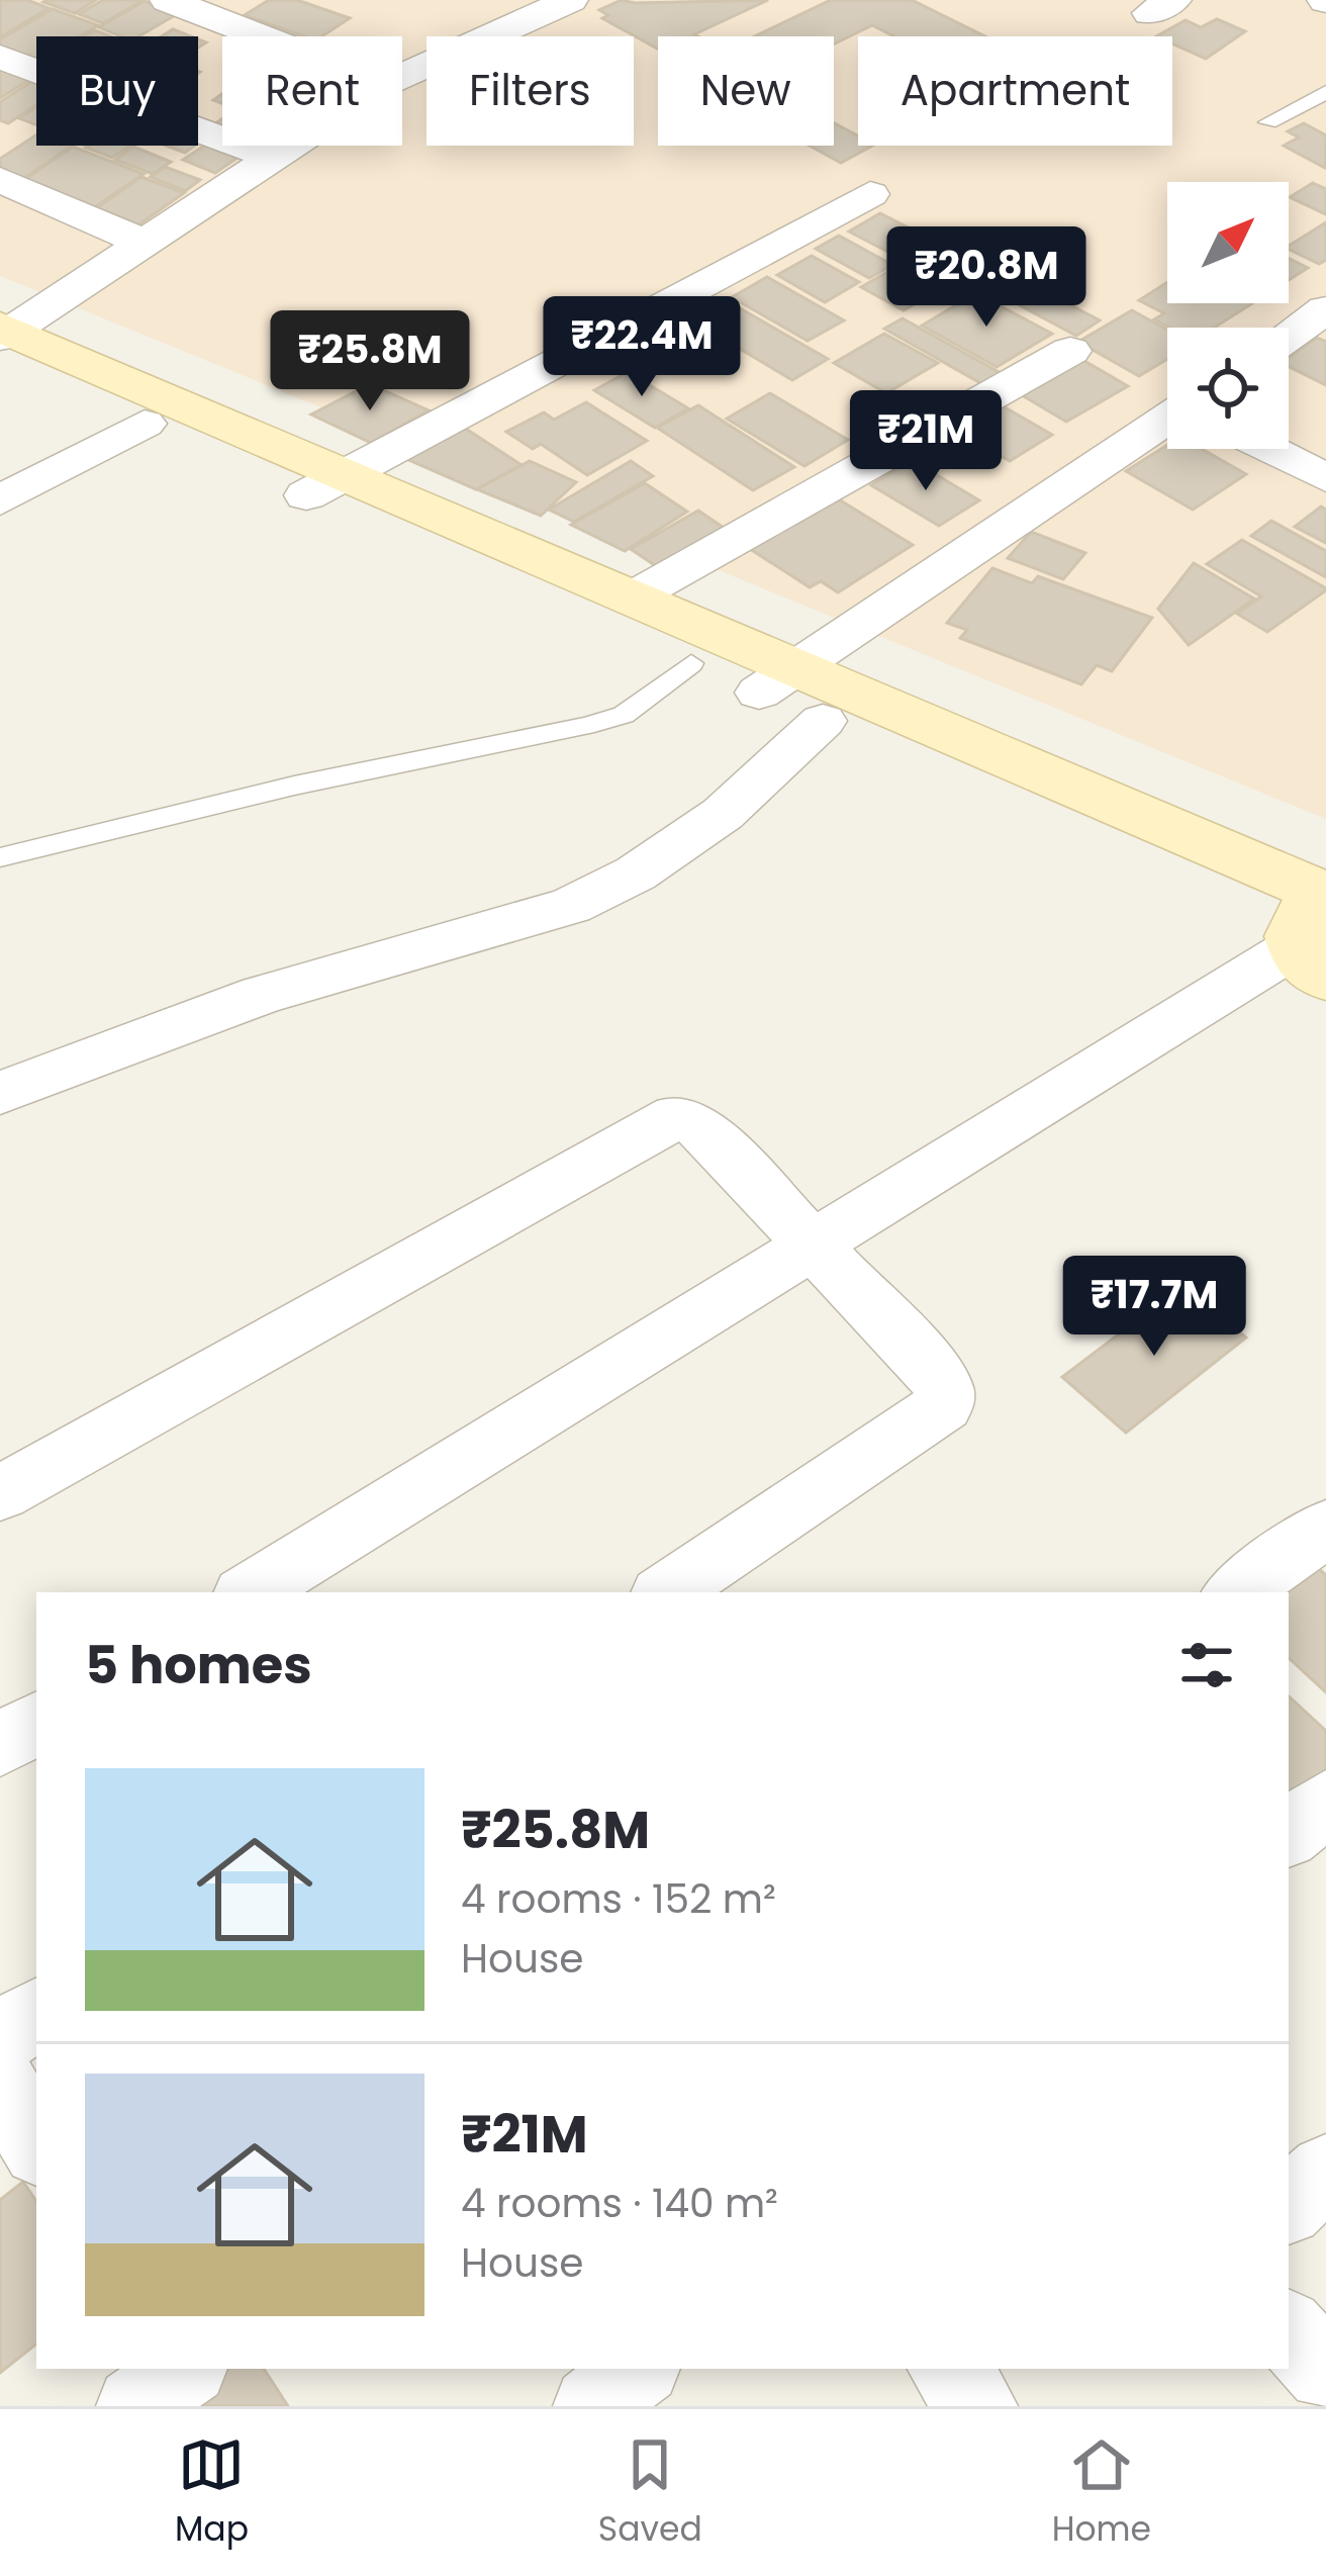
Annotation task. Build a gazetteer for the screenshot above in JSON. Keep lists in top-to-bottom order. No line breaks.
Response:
{"north":"top right","page":{"chip":["Buy","Rent","Filters","New","Apartment"],"price":["₹20.8M","₹22.4M","₹25.8M","₹21M","₹17.7M"],"heading":"5 homes","list":[{"name":"₹25.8M","note":"4 rooms · 152 m² · House"},{"name":"₹21M","note":"4 rooms · 140 m² · House"}],"tabs":["Map","Saved","Home"]}}
